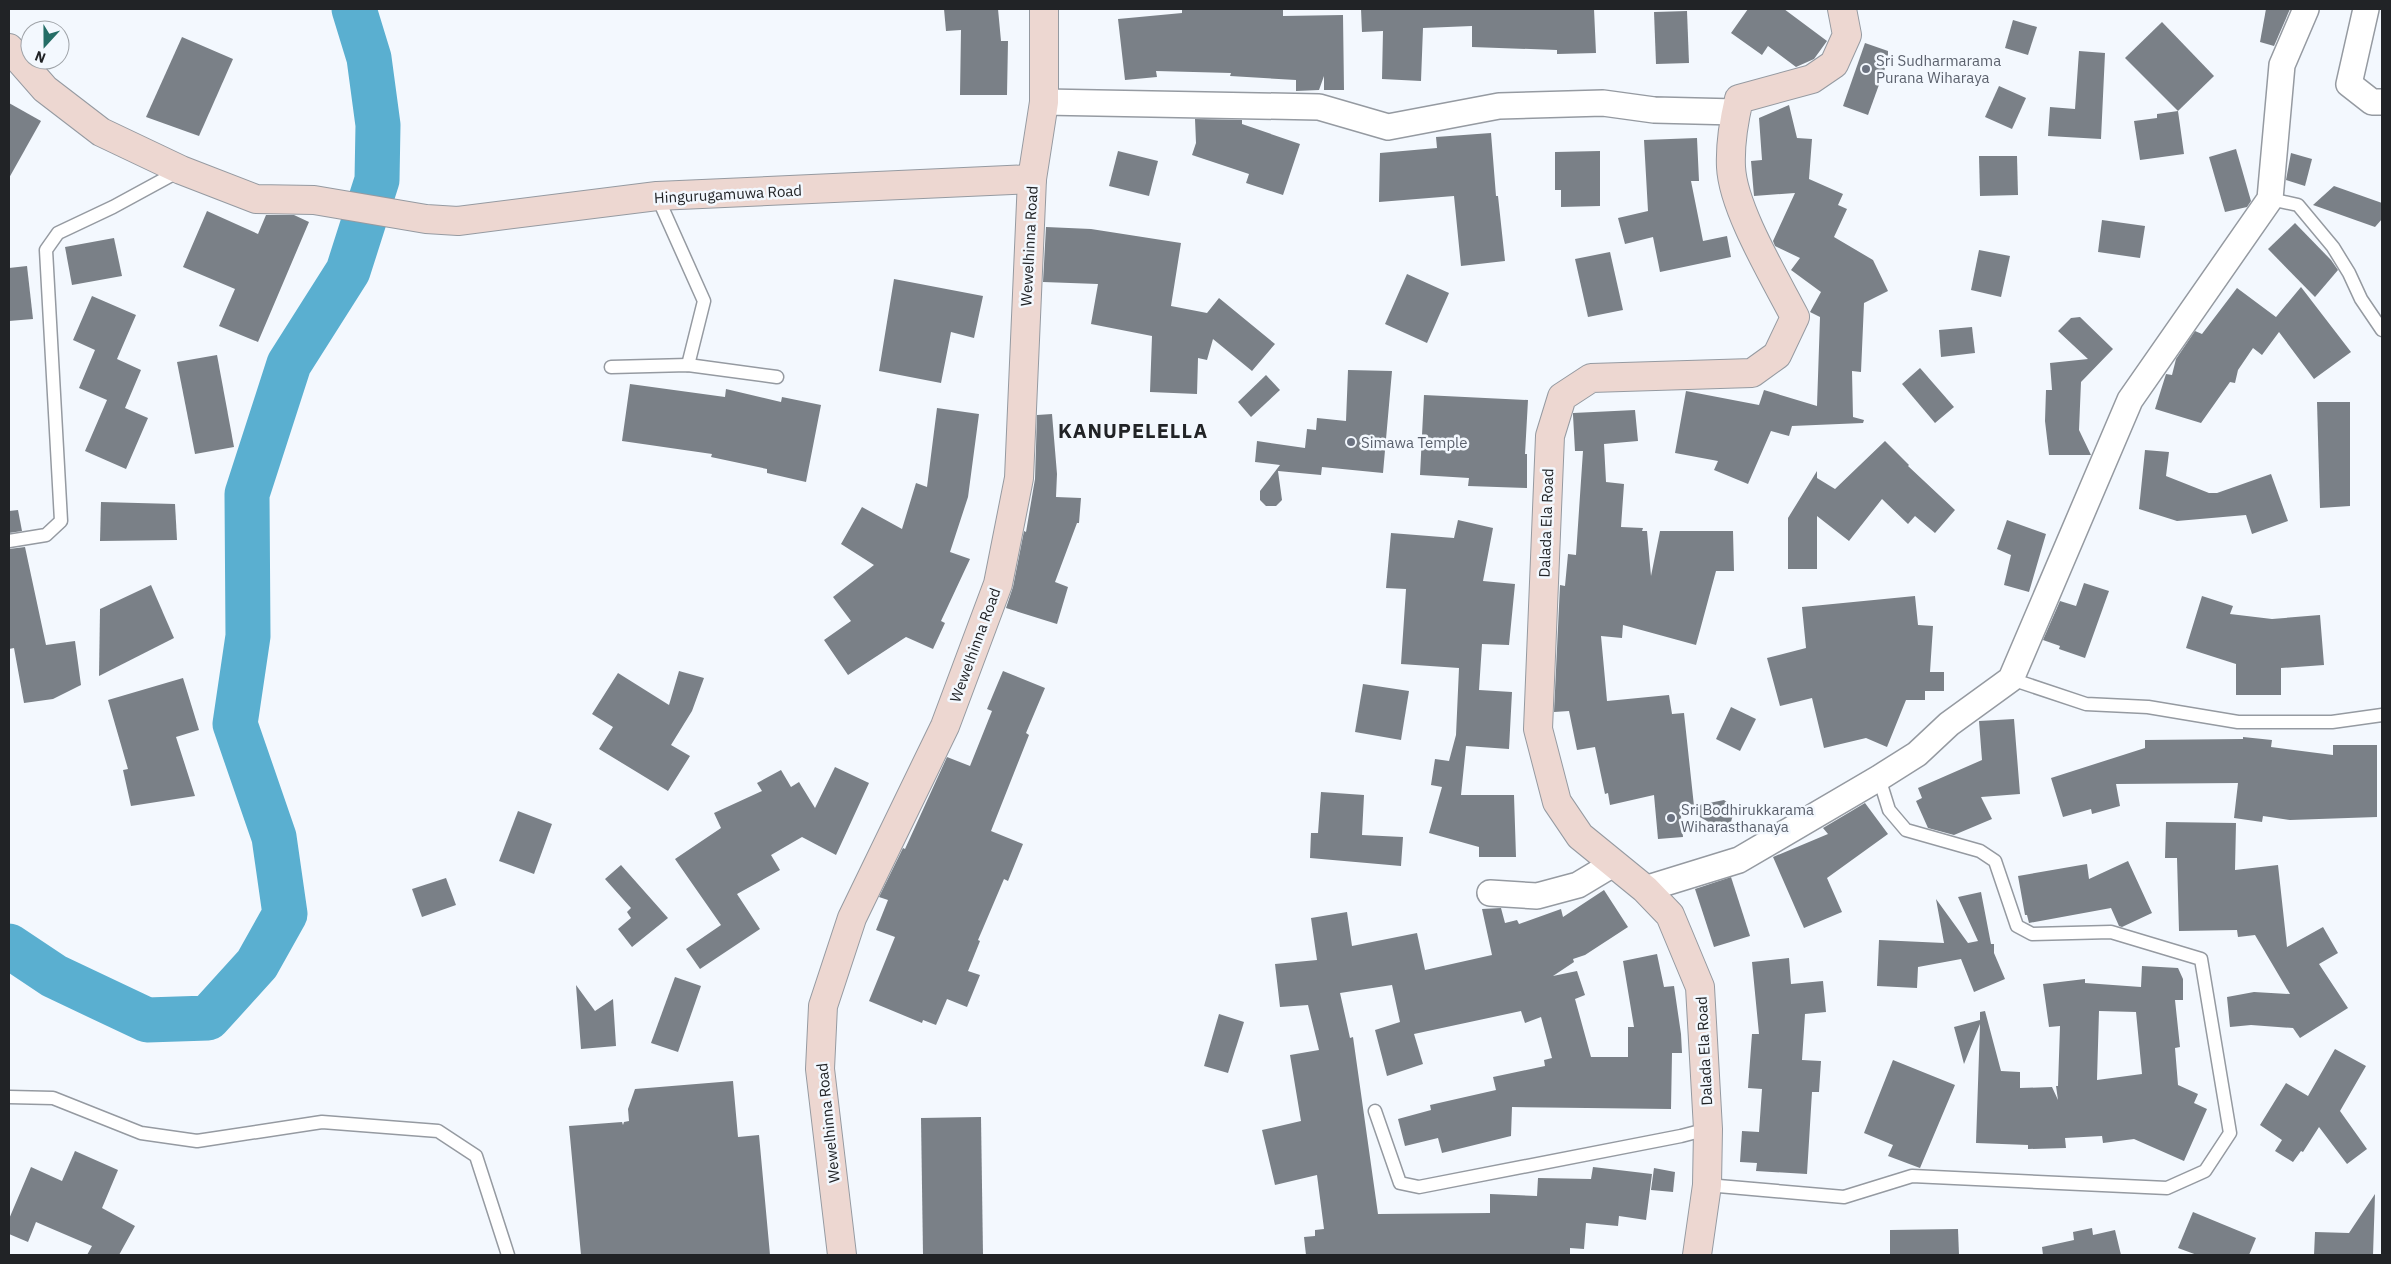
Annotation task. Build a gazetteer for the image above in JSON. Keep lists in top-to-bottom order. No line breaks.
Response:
{"streets":{"street":["Hingurugamuwa Road","Wewelhinna Road","Dalada Ela Road"]},"crossings":[["Hingurugamuwa Road","Wewelhinna Road"]],"districts":["KANUPELELLA"],"places":["Sri Sudharmarama Purana Wiharaya","Simawa Temple","Sri Bodhirukkarama Wiharasthanaya"],"north":"bottom"}
